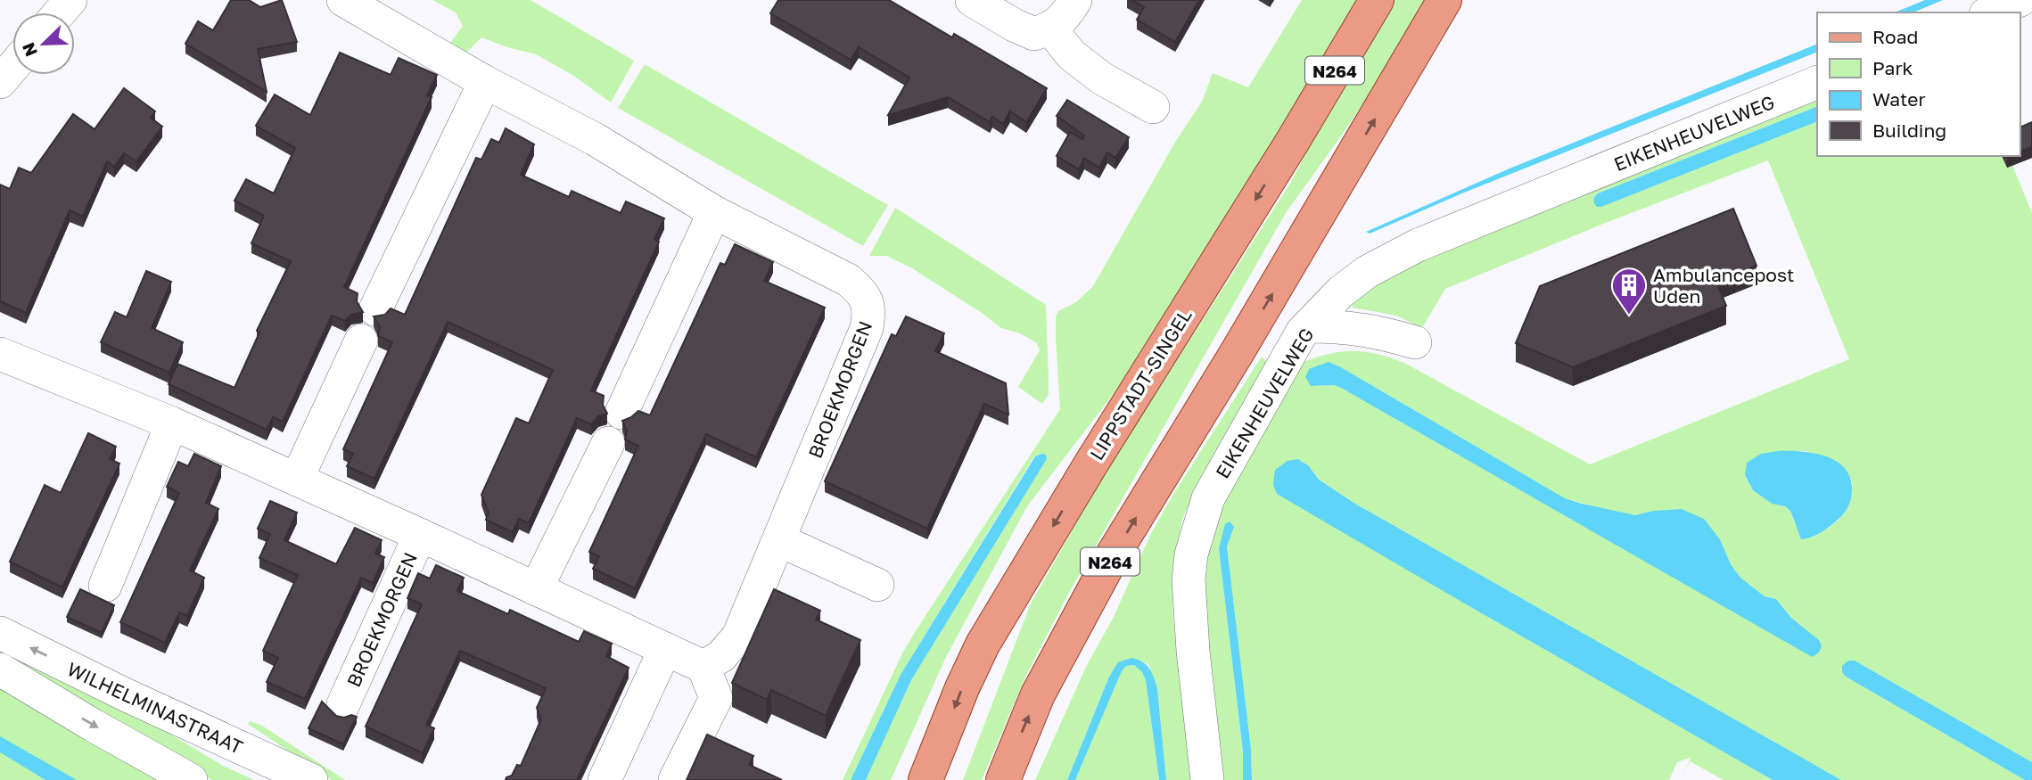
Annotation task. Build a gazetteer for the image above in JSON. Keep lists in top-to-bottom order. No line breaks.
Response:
{"streets":{"main road":["N264","LIPPSTADT-SINGEL"],"street":["EIKENHEUVELWEG","BROEKMORGEN","WILHELMINASTRAAT"]},"places":{"building":["Ambulancepost Uden"]},"legend":["Road","Park","Water","Building"],"north":"bottom left"}
